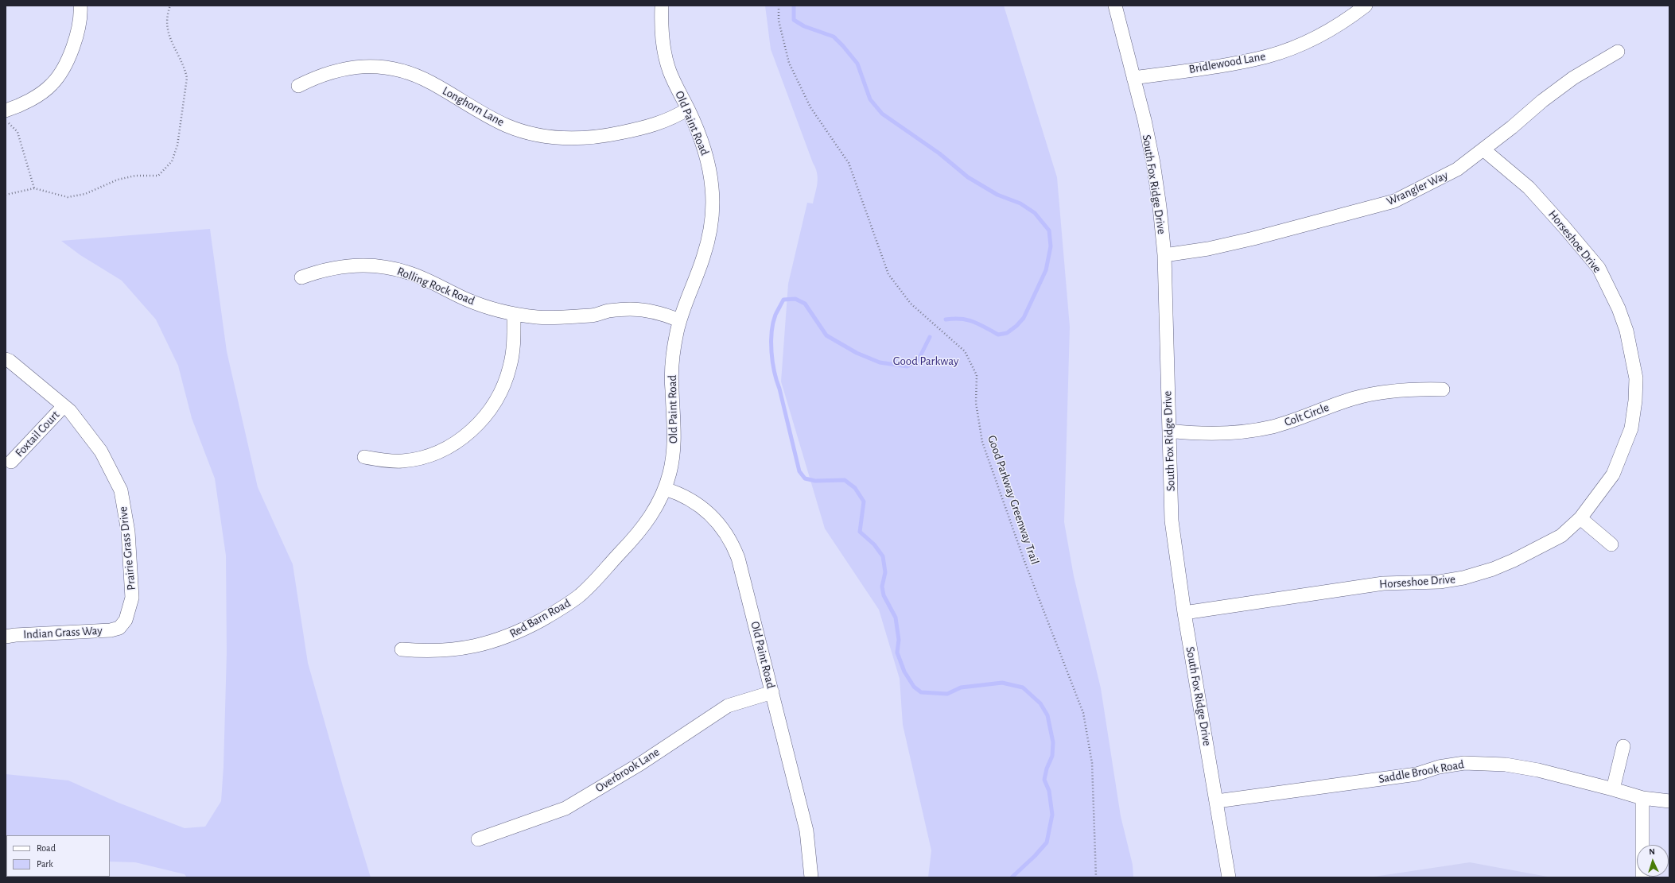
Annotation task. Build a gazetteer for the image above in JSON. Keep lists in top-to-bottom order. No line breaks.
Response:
{"streets":{"street":["Bridlewood Lane","Longhorn Lane","Old Paint Road","South Fox Ridge Drive","Wrangler Way","Horseshoe Drive","Rolling Rock Road","Colt Circle","Foxtail Court","Prairie Grass Drive","Red Barn Road","Indian Grass Way","Overbrook Lane","Saddle Brook Road"],"path":["Good Parkway Greenway Trail"]},"crossings":[["Bridlewood Lane","South Fox Ridge Drive"],["Longhorn Lane","Old Paint Road"],["Old Paint Road","Rolling Rock Road"],["Old Paint Road","Red Barn Road"],["Old Paint Road","Overbrook Lane"],["South Fox Ridge Drive","Wrangler Way"],["South Fox Ridge Drive","Horseshoe Drive"],["South Fox Ridge Drive","Colt Circle"],["South Fox Ridge Drive","Saddle Brook Road"],["Wrangler Way","Horseshoe Drive"],["Foxtail Court","Prairie Grass Drive"],["Prairie Grass Drive","Indian Grass Way"]],"parks":["Good Parkway"],"legend":["Road","Park"],"north":"top"}
